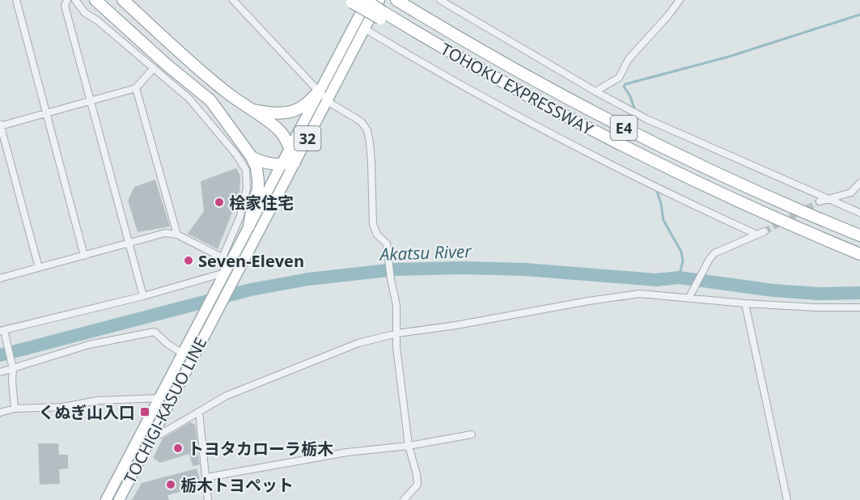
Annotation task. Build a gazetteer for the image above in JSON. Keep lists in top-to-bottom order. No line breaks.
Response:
{"streets":{"highway":["TOHOKU EXPRESSWAY","E4"],"main road":["32","TOCHIGI-KASUO LINE"]},"crossings":[["TOHOKU EXPRESSWAY","32"],["32","TOCHIGI-KASUO LINE"]],"water":["Akatsu River"],"places":{"other":["桧家住宅","Seven-Eleven","トヨタカローラ栃木","栃木トヨペット"],"transit":["くぬぎ山入口"]}}
